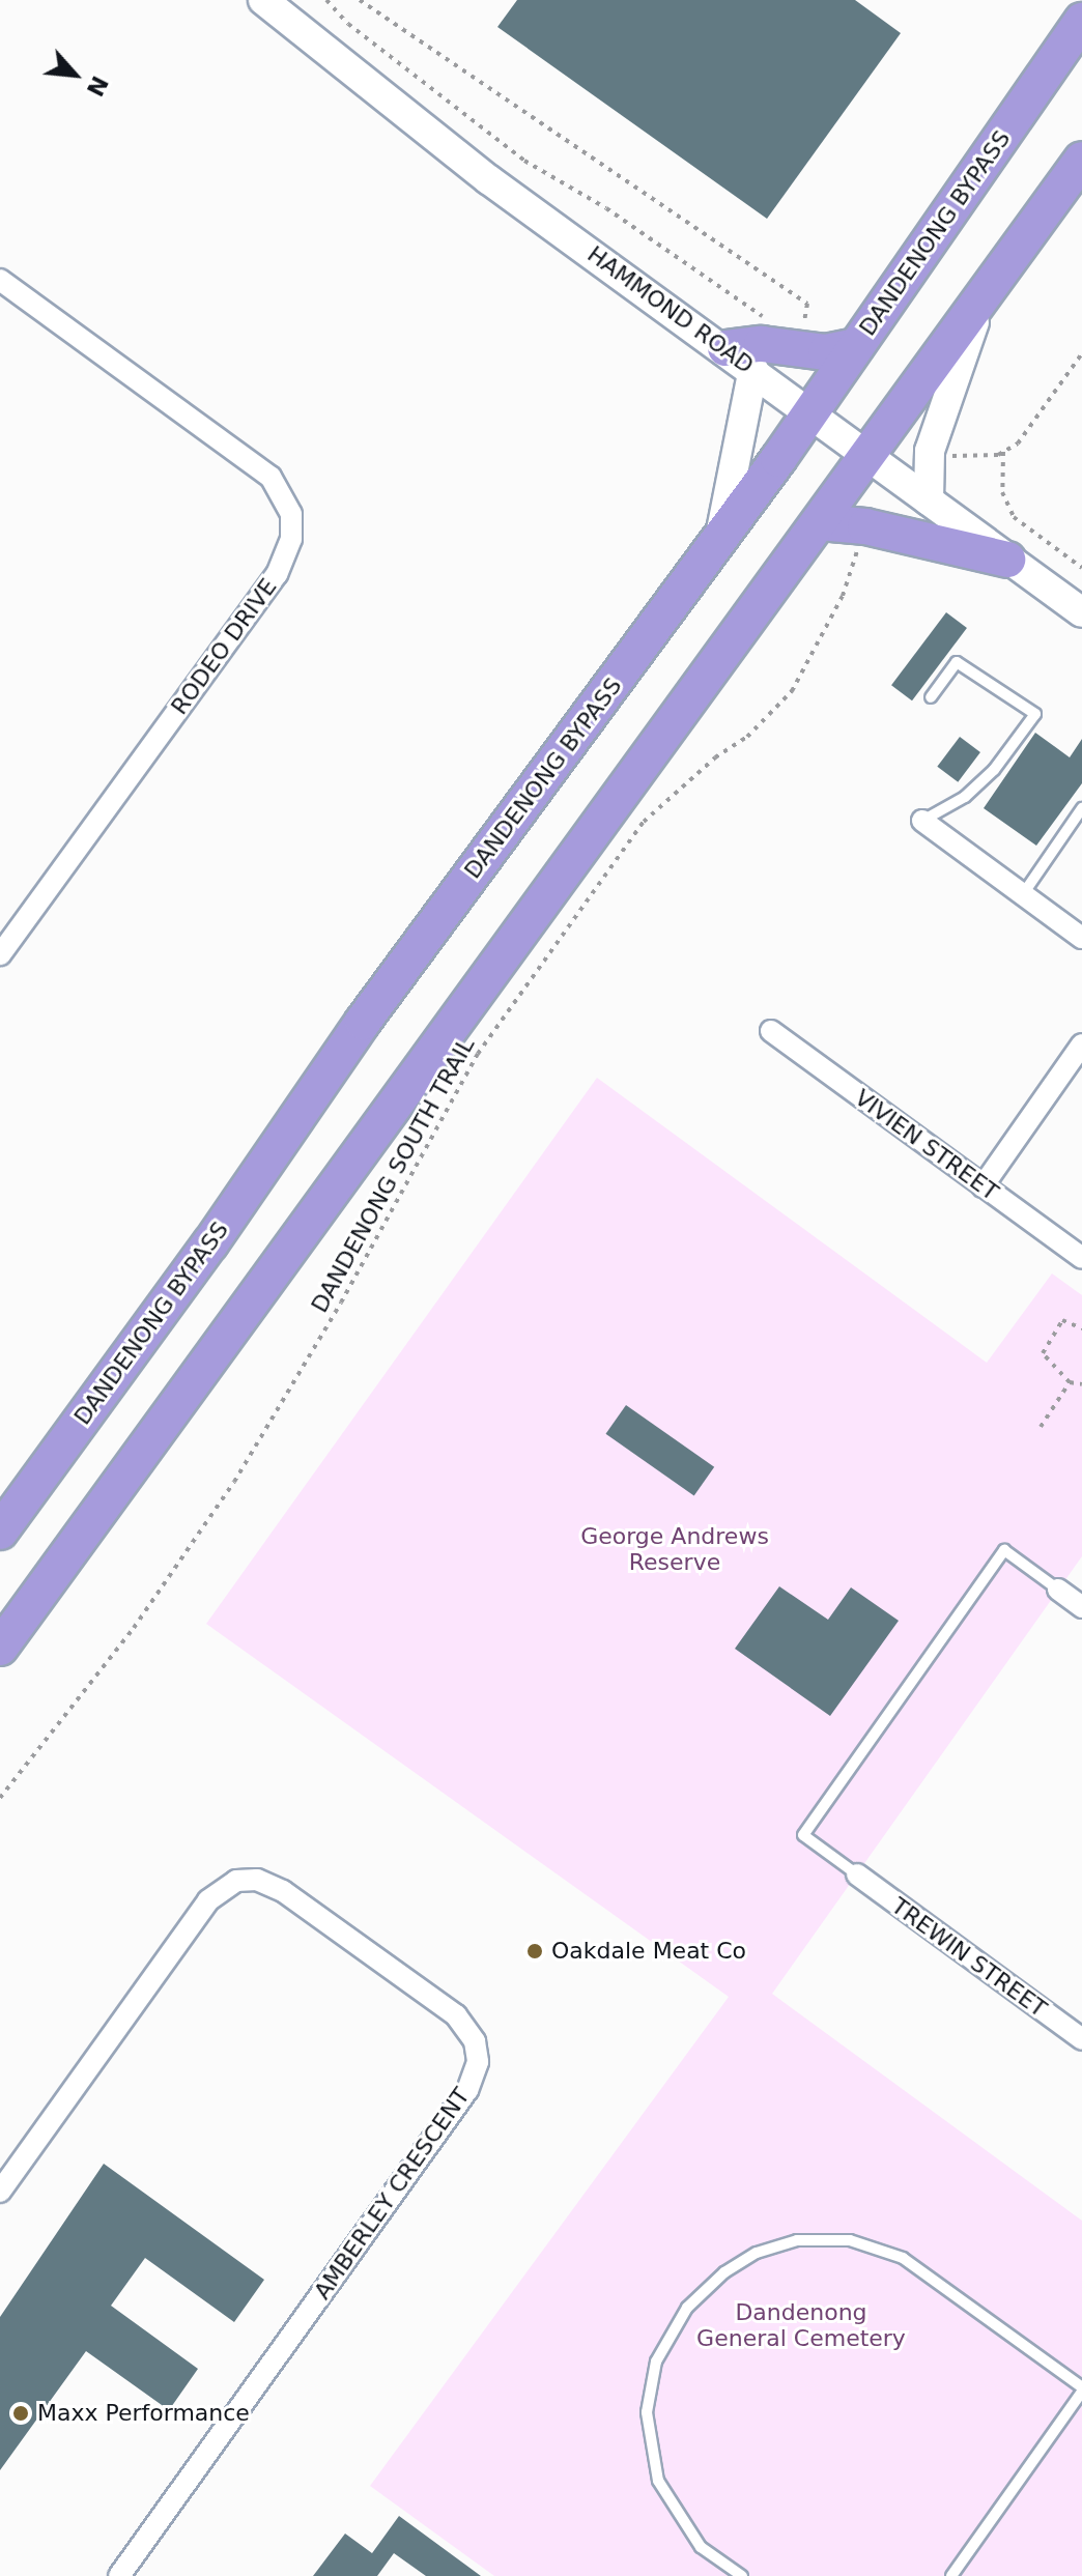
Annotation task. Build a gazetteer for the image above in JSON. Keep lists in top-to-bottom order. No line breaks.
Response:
{"streets":{"highway":["DANDENONG BYPASS"],"main road":["HAMMOND ROAD"],"street":["RODEO DRIVE","VIVIEN STREET","TREWIN STREET","AMBERLEY CRESCENT"],"path":["DANDENONG SOUTH TRAIL"]},"crossings":[["DANDENONG BYPASS","HAMMOND ROAD"]],"parks":["George Andrews Reserve","Dandenong General Cemetery"],"places":["Oakdale Meat Co","Maxx Performance"],"north":"bottom right"}
